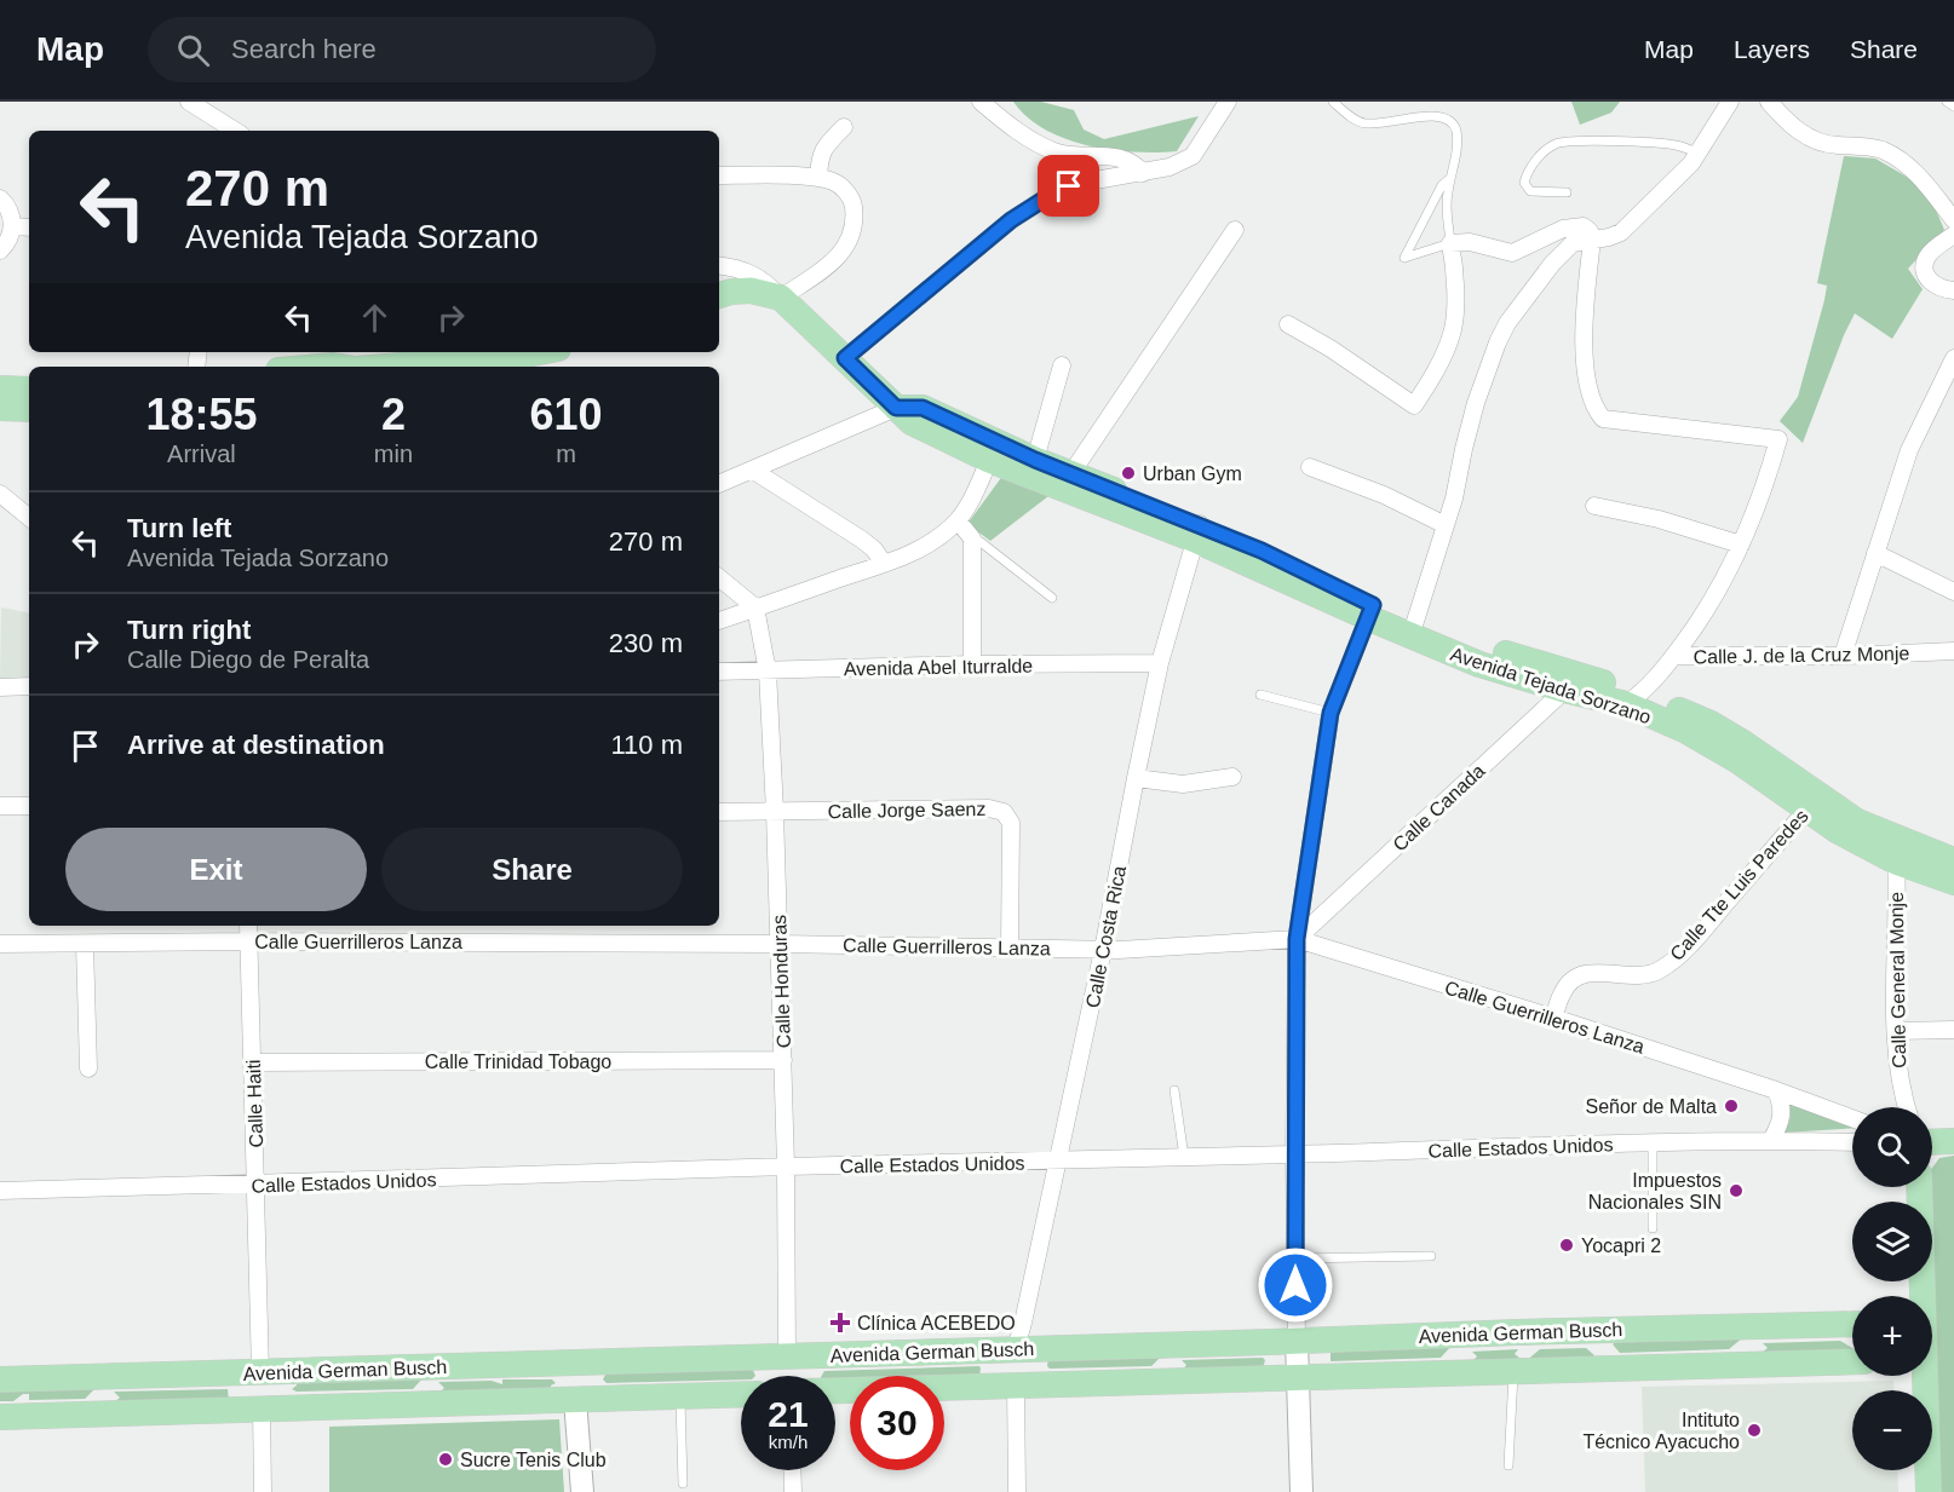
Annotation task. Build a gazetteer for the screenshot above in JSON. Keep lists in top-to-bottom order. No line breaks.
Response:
{"streets":{"main road":["Avenida Tejada Sorzano","Avenida German Busch"],"street":["Calle J. de la Cruz Monje","Avenida Abel Iturralde","Calle Canada","Calle Jorge Saenz","Calle Tte Luis Paredes","Calle Costa Rica","Calle Guerrilleros Lanza","Calle General Monje","Calle Honduras","Calle Trinidad Tobago","Calle Haiti","Calle Estados Unidos"]},"crossings":[["Calle J. de la Cruz Monje","Avenida Tejada Sorzano"],["Avenida Abel Iturralde","Calle Costa Rica"],["Avenida Abel Iturralde","Calle Honduras"],["Avenida Tejada Sorzano","Calle Canada"],["Avenida Tejada Sorzano","Calle Tte Luis Paredes"],["Avenida Tejada Sorzano","Calle Costa Rica"],["Avenida Tejada Sorzano","Calle General Monje"],["Calle Canada","Calle Guerrilleros Lanza"],["Calle Jorge Saenz","Calle Guerrilleros Lanza"],["Calle Jorge Saenz","Calle Honduras"],["Calle Tte Luis Paredes","Calle Guerrilleros Lanza"],["Calle Costa Rica","Calle Guerrilleros Lanza"],["Calle Costa Rica","Calle Estados Unidos"],["Calle Costa Rica","Avenida German Busch"],["Calle Guerrilleros Lanza","Calle Honduras"],["Calle Guerrilleros Lanza","Calle Haiti"],["Calle Honduras","Calle Trinidad Tobago"],["Calle Honduras","Calle Estados Unidos"],["Calle Honduras","Avenida German Busch"],["Calle Trinidad Tobago","Calle Haiti"],["Calle Haiti","Calle Estados Unidos"],["Calle Haiti","Avenida German Busch"]],"places":{"other":["Urban Gym","Señor de Malta","Impuestos Nacionales SIN","Yocapri 2","Intituto Técnico Ayacucho","Sucre Tenis Club"],"health":["Clínica ACEBEDO"]},"page":{"header":"Map","search":"Search here","nav":["Map","Layers","Share"],"turn":["270 m","Avenida Tejada Sorzano"],"eta":["18:55","Arrival","2","min","610","m"],"list":[{"name":"Turn left","note":"Avenida Tejada Sorzano","value":"270 m"},{"name":"Turn right","note":"Calle Diego de Peralta","value":"230 m"},{"name":"Arrive at destination","value":"110 m"}],"buttons":["Exit","Share"],"map_buttons":["+","−"],"speed":"21 km/h","limit":"30"}}
